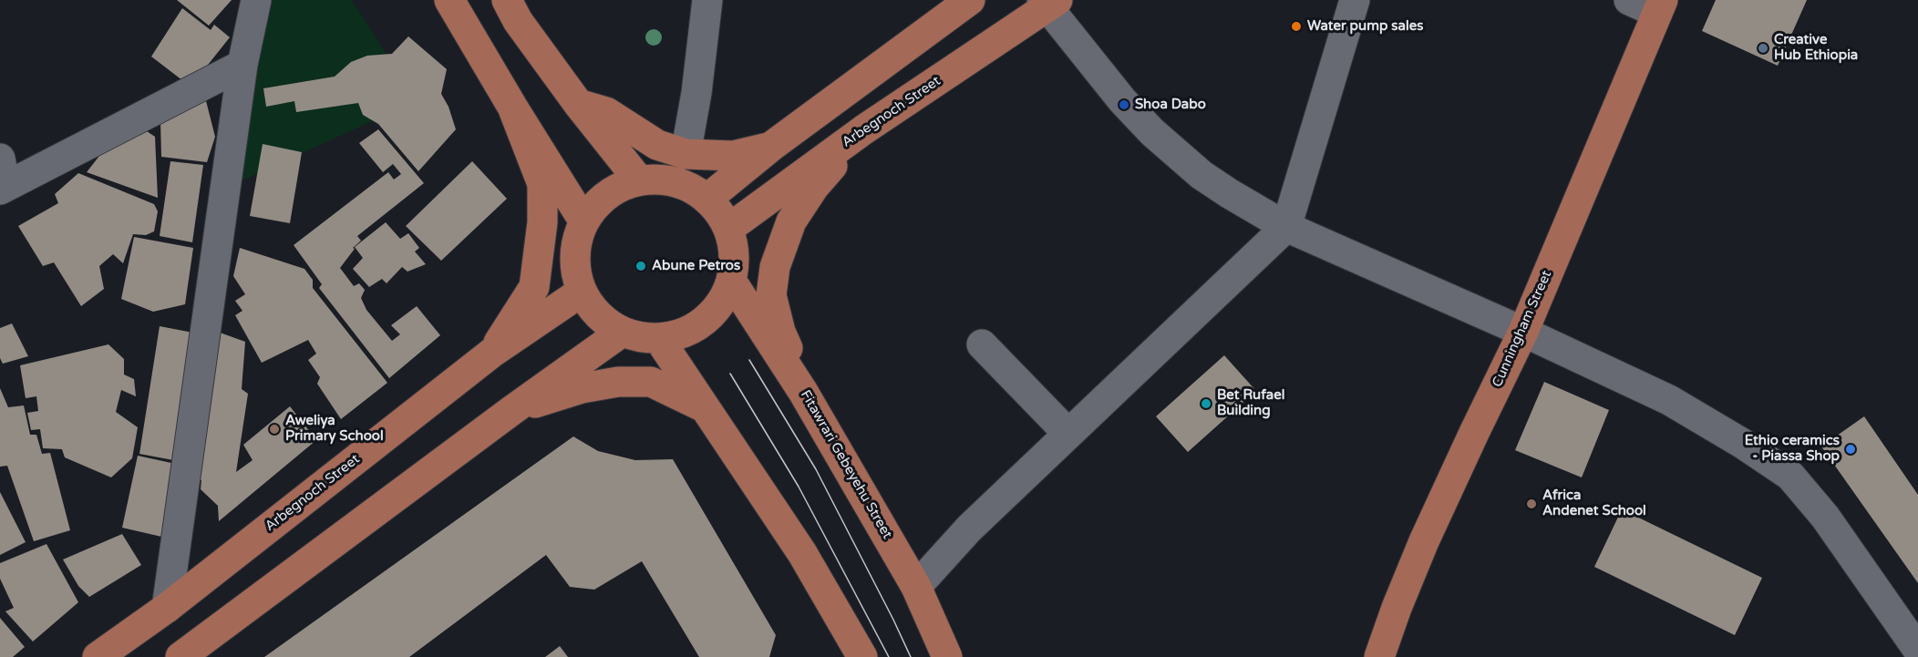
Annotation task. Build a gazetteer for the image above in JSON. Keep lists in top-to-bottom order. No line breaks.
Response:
{"streets":{"main road":["Arbegnoch Street","Cunningham Street","Fitawrari Gebeyehu Street"]},"crossings":[["Arbegnoch Street","Fitawrari Gebeyehu Street"]],"places":["Water pump sales","Creative Hub Ethiopia","Shoa Dabo","Abune Petros","Bet Rufael Building","Aweliya Primary School","Ethio ceramics - Piassa Shop","Africa Andenet School"]}
